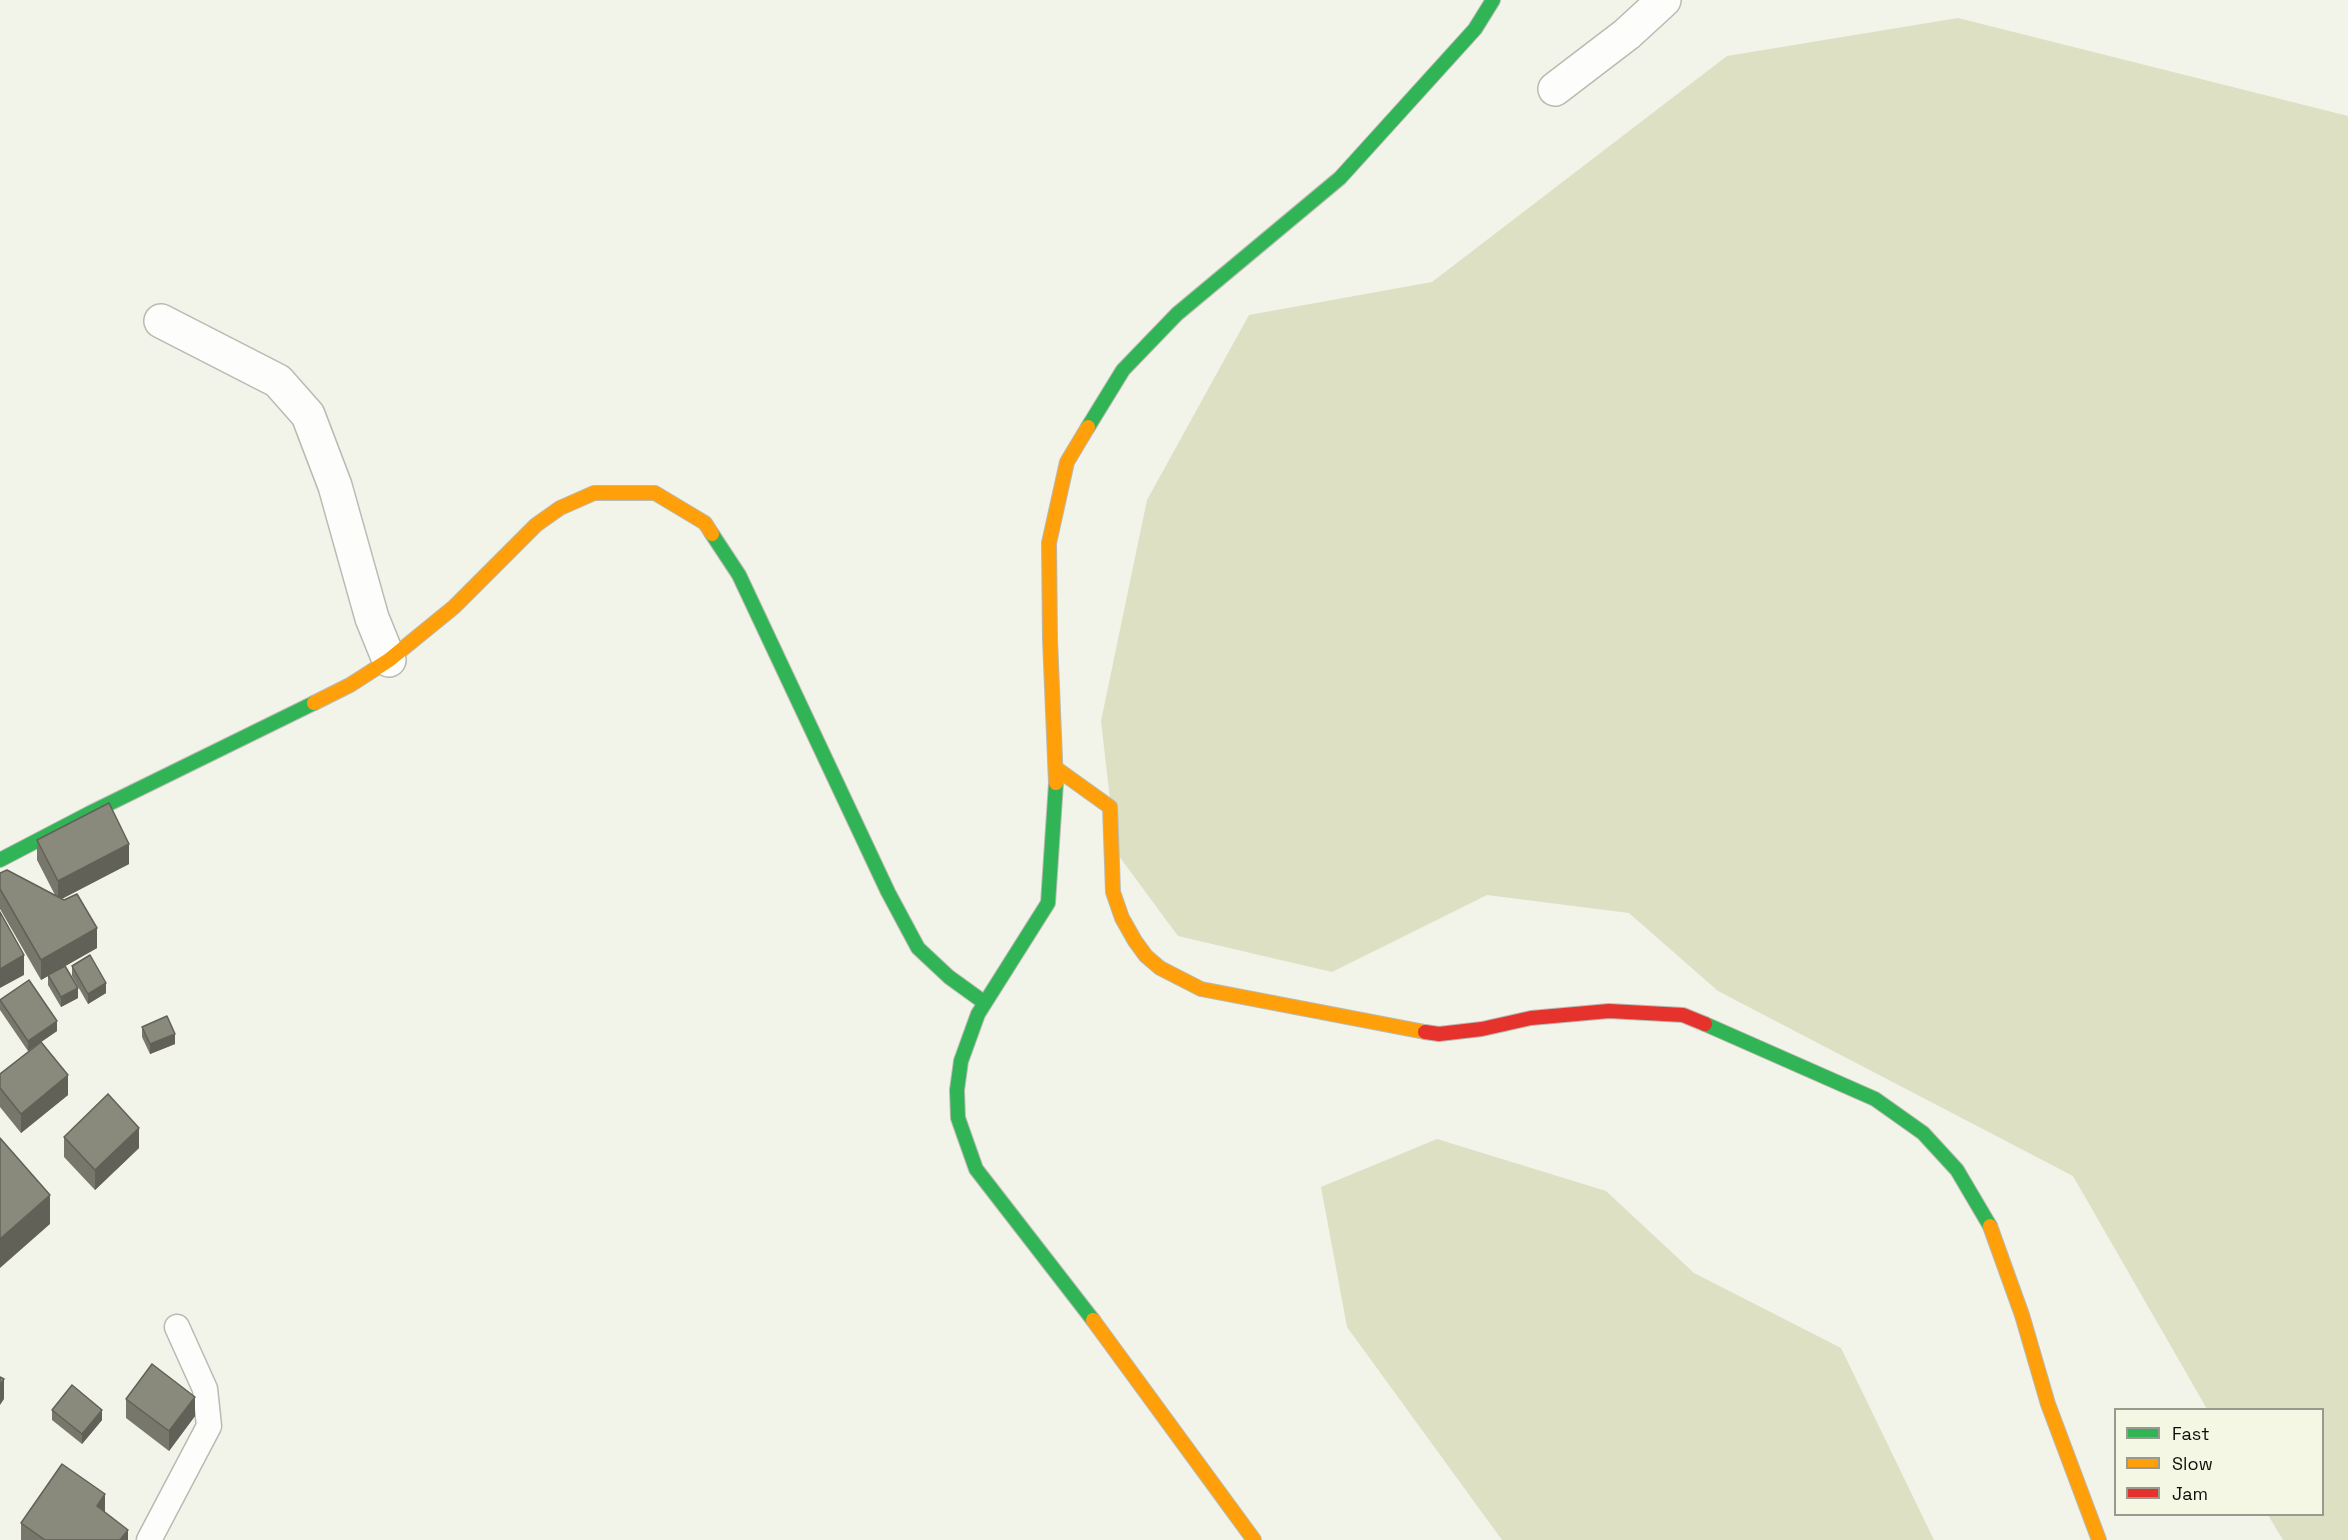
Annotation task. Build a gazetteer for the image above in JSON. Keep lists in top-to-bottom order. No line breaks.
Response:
{"legend":["Fast","Slow","Jam"]}
